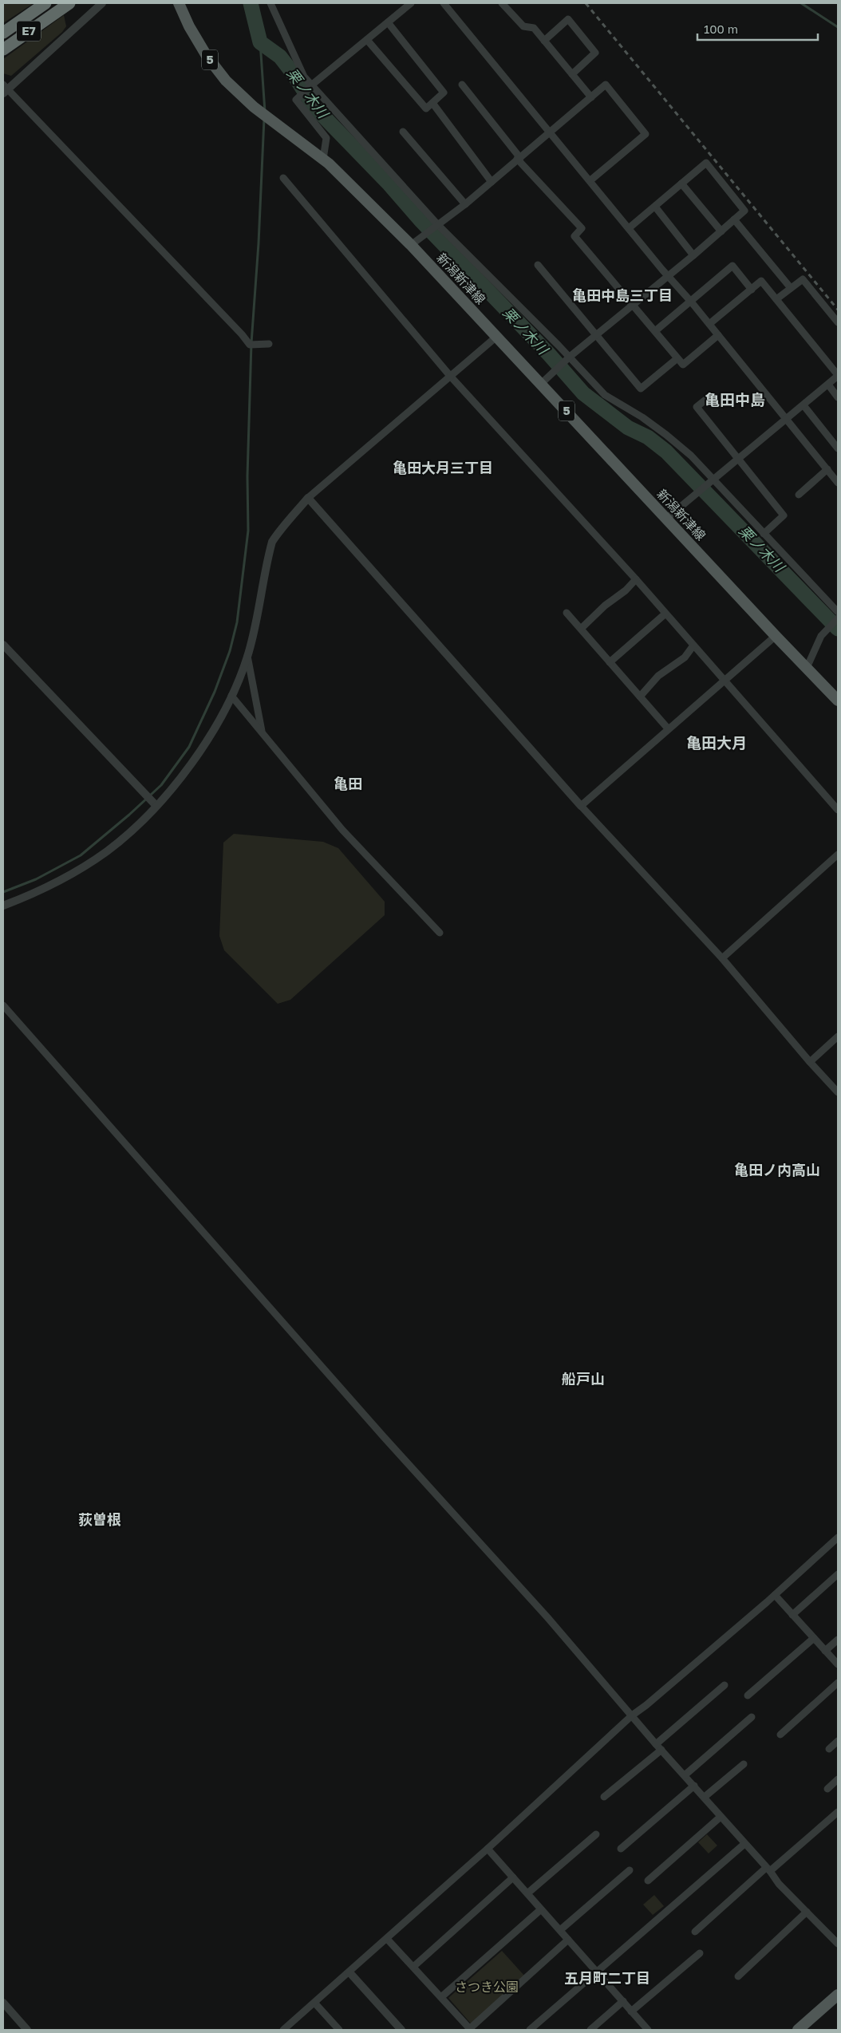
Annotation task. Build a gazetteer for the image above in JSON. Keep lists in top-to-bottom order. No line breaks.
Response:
{"streets":{"highway":["E7"],"main road":["5","新潟新津線"]},"districts":["亀田中島三丁目","亀田中島","亀田大月三丁目","亀田大月","亀田","亀田ノ内高山","船戸山","荻曽根","五月町二丁目"],"water":["栗ノ木川"],"parks":["さつき公園"],"scale_bar":"100 m"}
